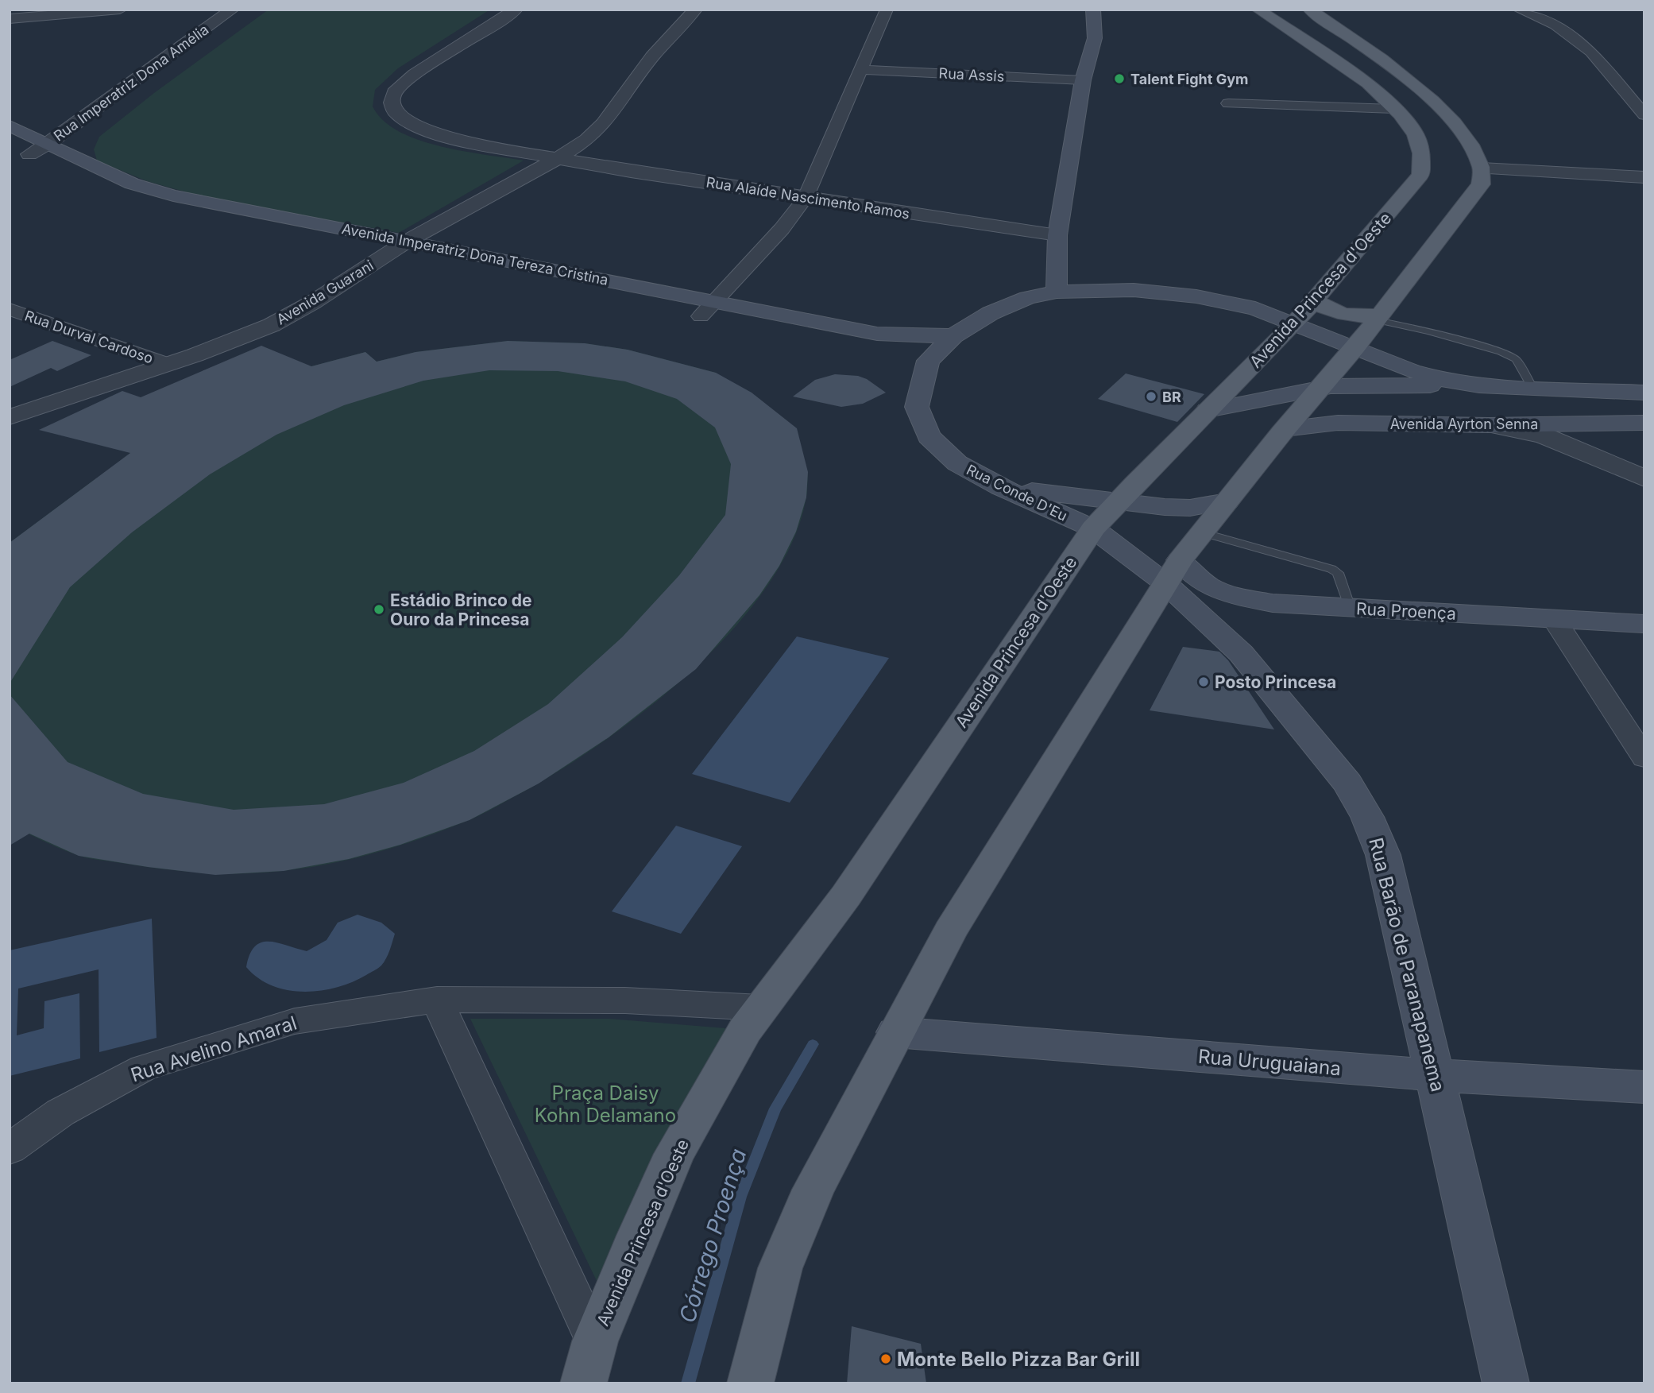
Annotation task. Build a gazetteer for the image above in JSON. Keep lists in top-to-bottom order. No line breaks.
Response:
{"streets":{"main road":["Avenida Imperatriz Dona Tereza Cristina","Avenida Princesa d'Oeste","Avenida Ayrton Senna","Rua Conde D'Eu","Rua Proença","Rua Barão de Paranapanema","Rua Uruguaiana"],"street":["Rua Assis","Rua Imperatriz Dona Amélia","Rua Alaíde Nascimento Ramos","Avenida Guarani","Rua Durval Cardoso","Rua Avelino Amaral"]},"crossings":[["Rua Imperatriz Dona Amélia","Avenida Imperatriz Dona Tereza Cristina"],["Rua Alaíde Nascimento Ramos","Avenida Guarani"],["Avenida Imperatriz Dona Tereza Cristina","Avenida Guarani"],["Avenida Imperatriz Dona Tereza Cristina","Rua Conde D'Eu"],["Avenida Princesa d'Oeste","Rua Conde D'Eu"],["Avenida Princesa d'Oeste","Rua Avelino Amaral"],["Avenida Guarani","Rua Durval Cardoso"],["Rua Conde D'Eu","Rua Proença"],["Rua Conde D'Eu","Rua Barão de Paranapanema"],["Rua Proença","Rua Barão de Paranapanema"],["Rua Barão de Paranapanema","Rua Uruguaiana"]],"water":["Córrego Proença"],"parks":["Praça Daisy Kohn Delamano"],"places":["Talent Fight Gym","BR","Estádio Brinco de Ouro da Princesa","Posto Princesa","Monte Bello Pizza Bar Grill"]}
